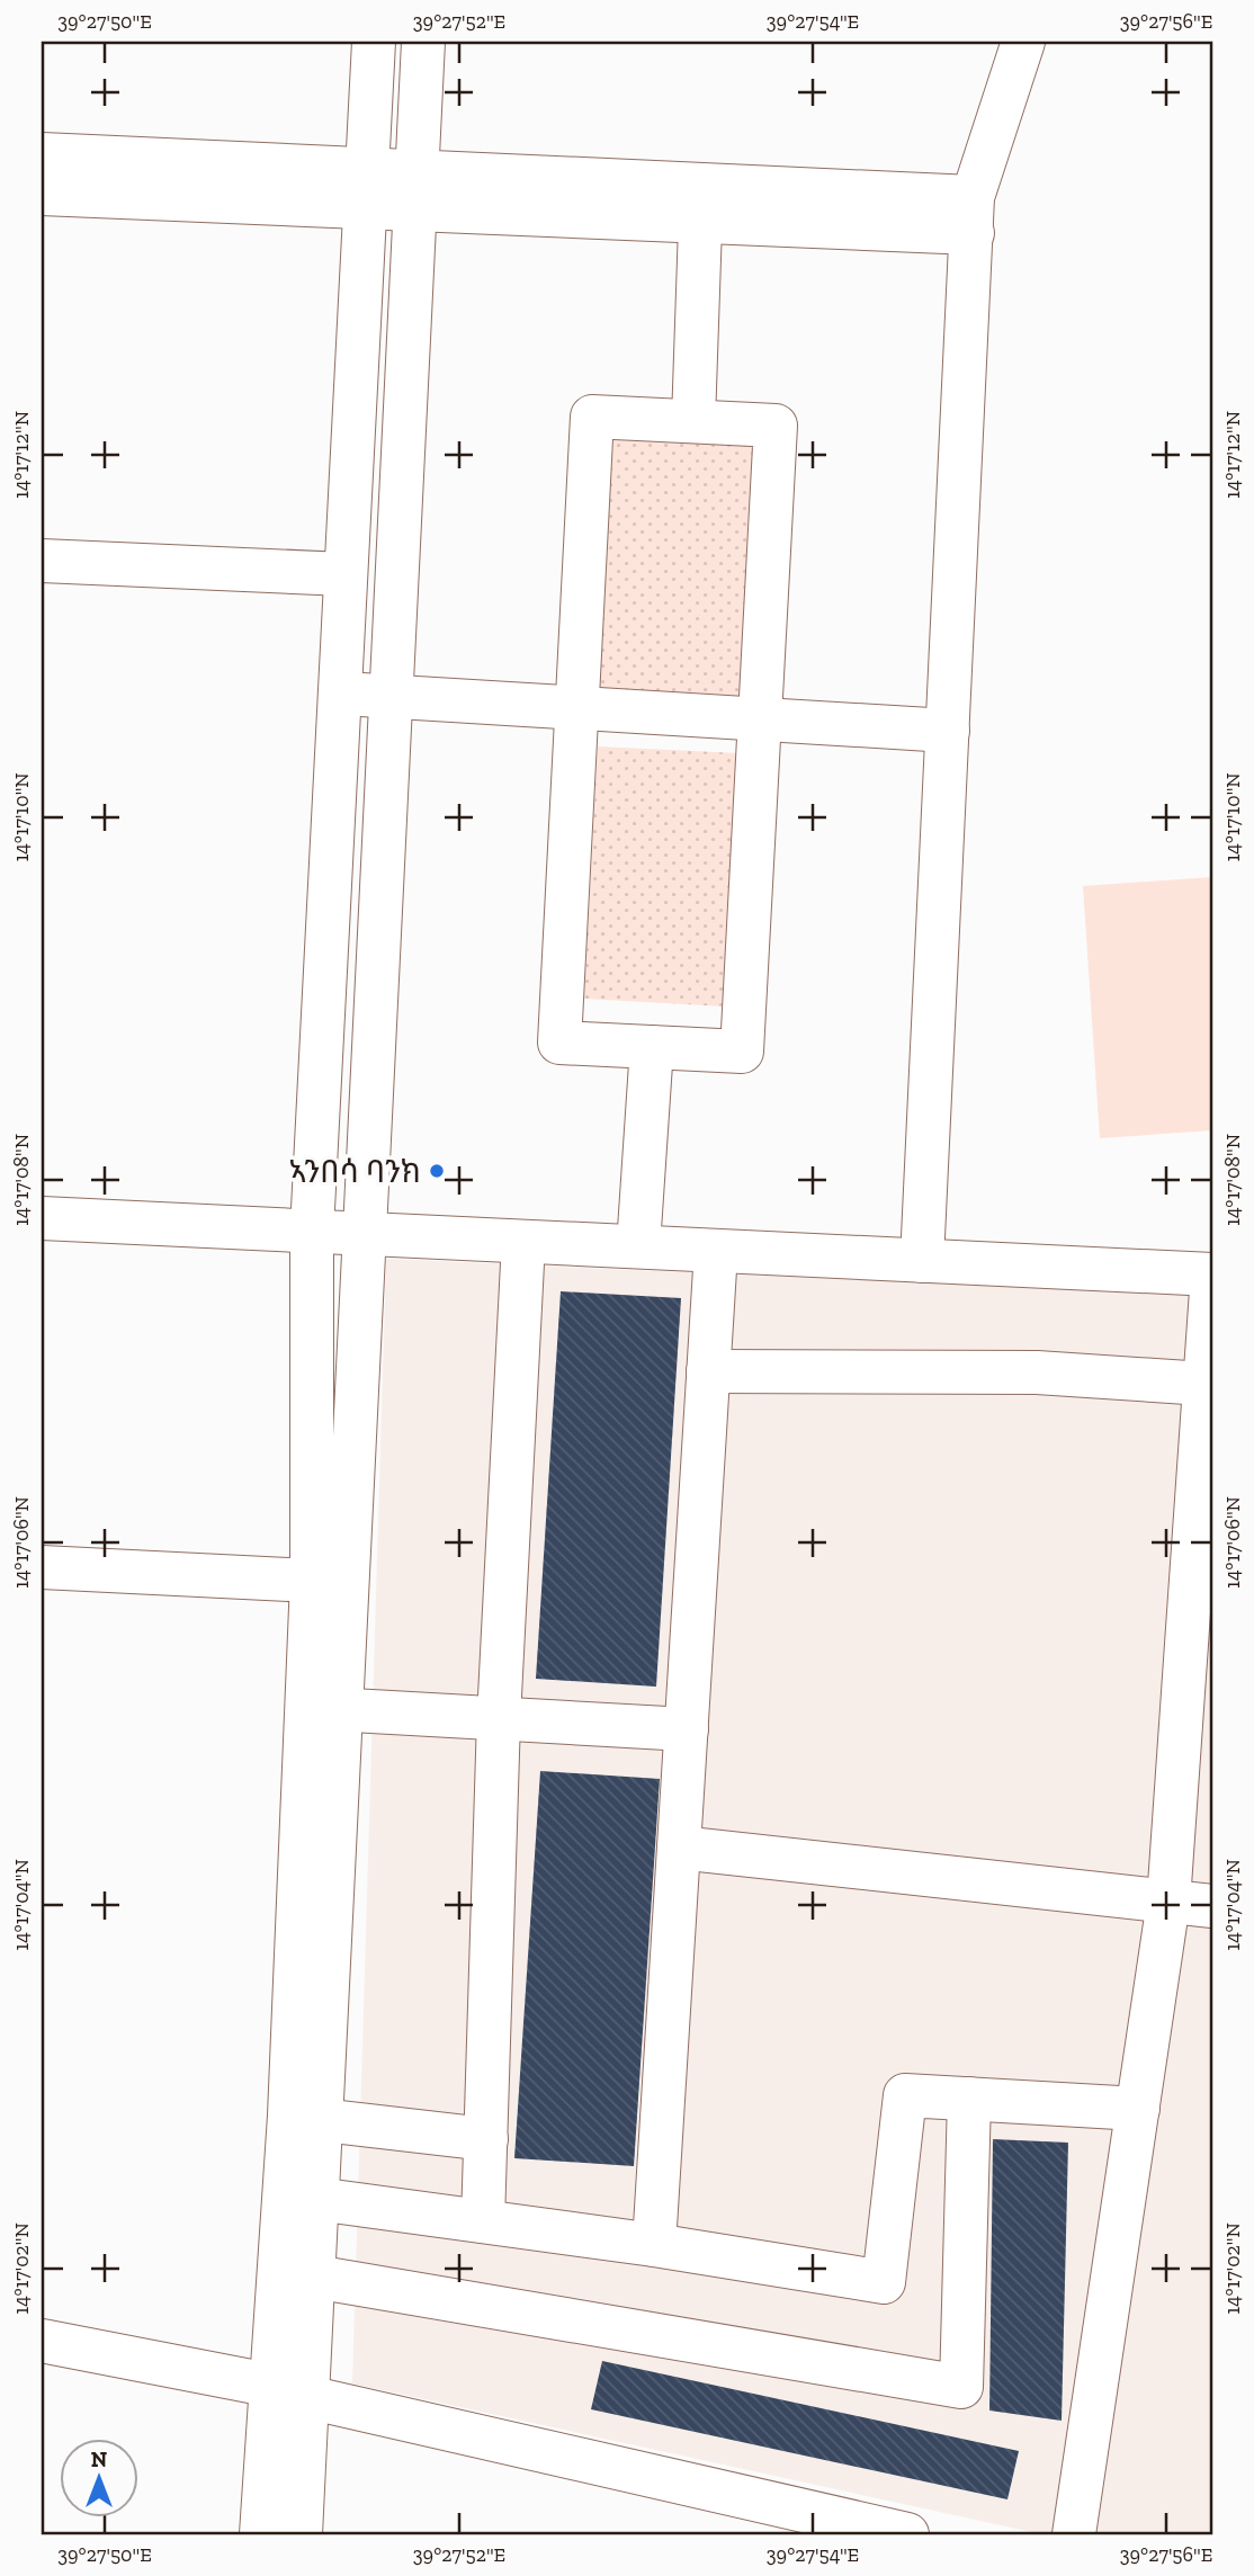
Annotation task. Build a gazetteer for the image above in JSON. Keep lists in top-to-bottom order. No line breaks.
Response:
{"places":["ኣንበሳ ባንክ"],"north":"top","coordinates":["39°27'50\"E","39°27'52\"E","39°27'54\"E","39°27'56\"E","14°17'12\"N","14°17'10\"N","14°17'08\"N","14°17'06\"N","14°17'04\"N","14°17'02\"N"]}
